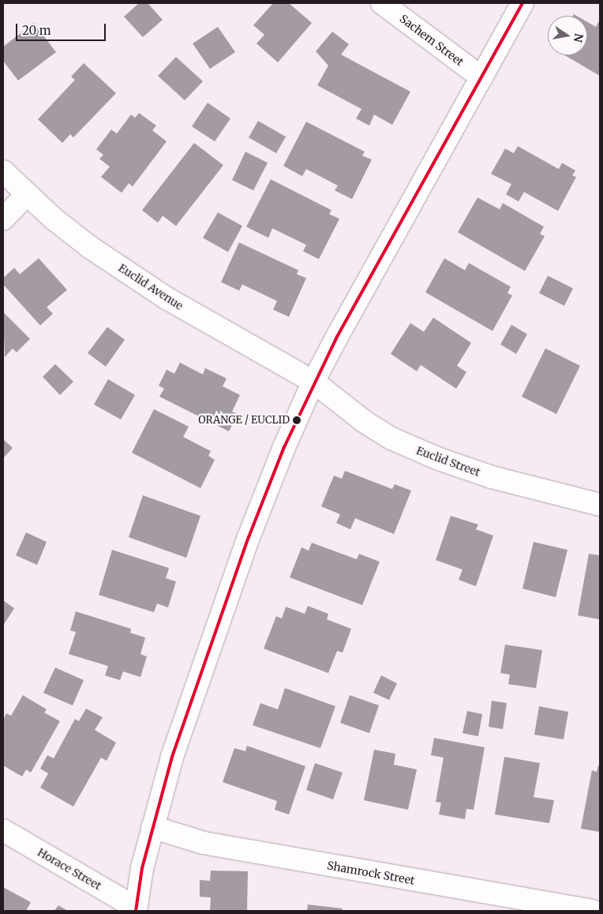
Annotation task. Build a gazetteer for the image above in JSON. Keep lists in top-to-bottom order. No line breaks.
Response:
{"streets":{"street":["Sachem Street","Euclid Avenue","Euclid Street","Horace Street","Shamrock Street"]},"crossings":[["Euclid Avenue","Euclid Street"]],"places":["ORANGE / EUCLID"],"scale_bar":"20 m","north":"right"}
